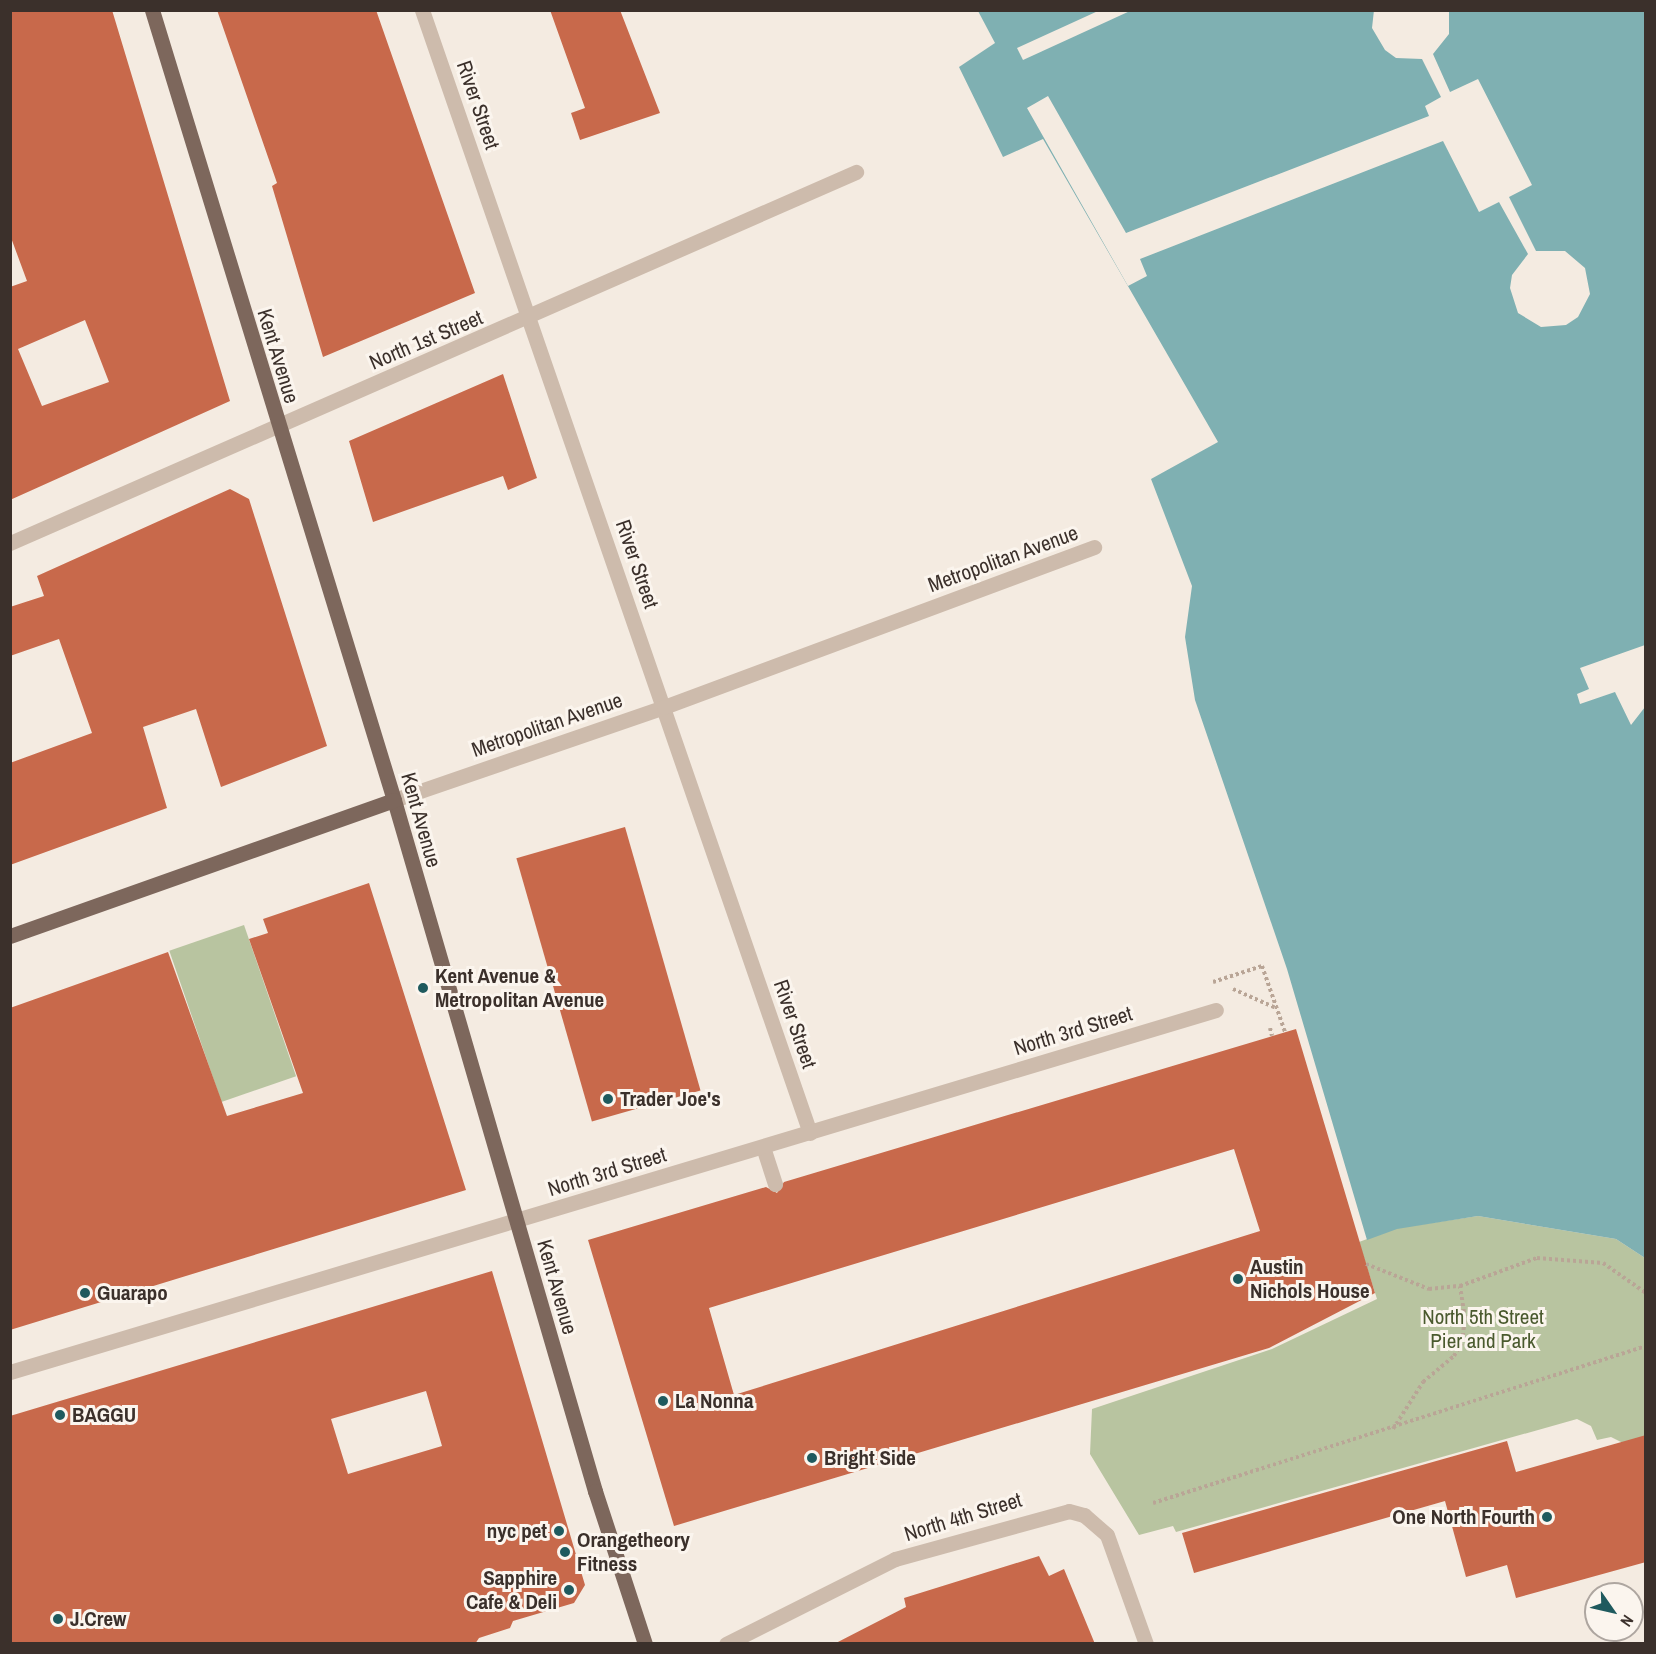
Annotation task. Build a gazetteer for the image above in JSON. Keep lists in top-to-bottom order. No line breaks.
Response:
{"streets":{"main road":["Kent Avenue","Metropolitan Avenue"],"street":["River Street","North 1st Street","North 3rd Street","North 4th Street"]},"crossings":[["River Street","North 1st Street"],["River Street","Metropolitan Avenue"],["River Street","North 3rd Street"],["North 1st Street","Kent Avenue"],["Kent Avenue","Metropolitan Avenue"],["Kent Avenue","North 3rd Street"]],"parks":["North 5th Street Pier and Park"],"places":["Kent Avenue & Metropolitan Avenue","Trader Joe's","Austin Nichols House","Guarapo","La Nonna","BAGGU","Bright Side","One North Fourth","nyc pet","Orangetheory Fitness","Sapphire Cafe & Deli","J.Crew"],"north":"bottom right"}
